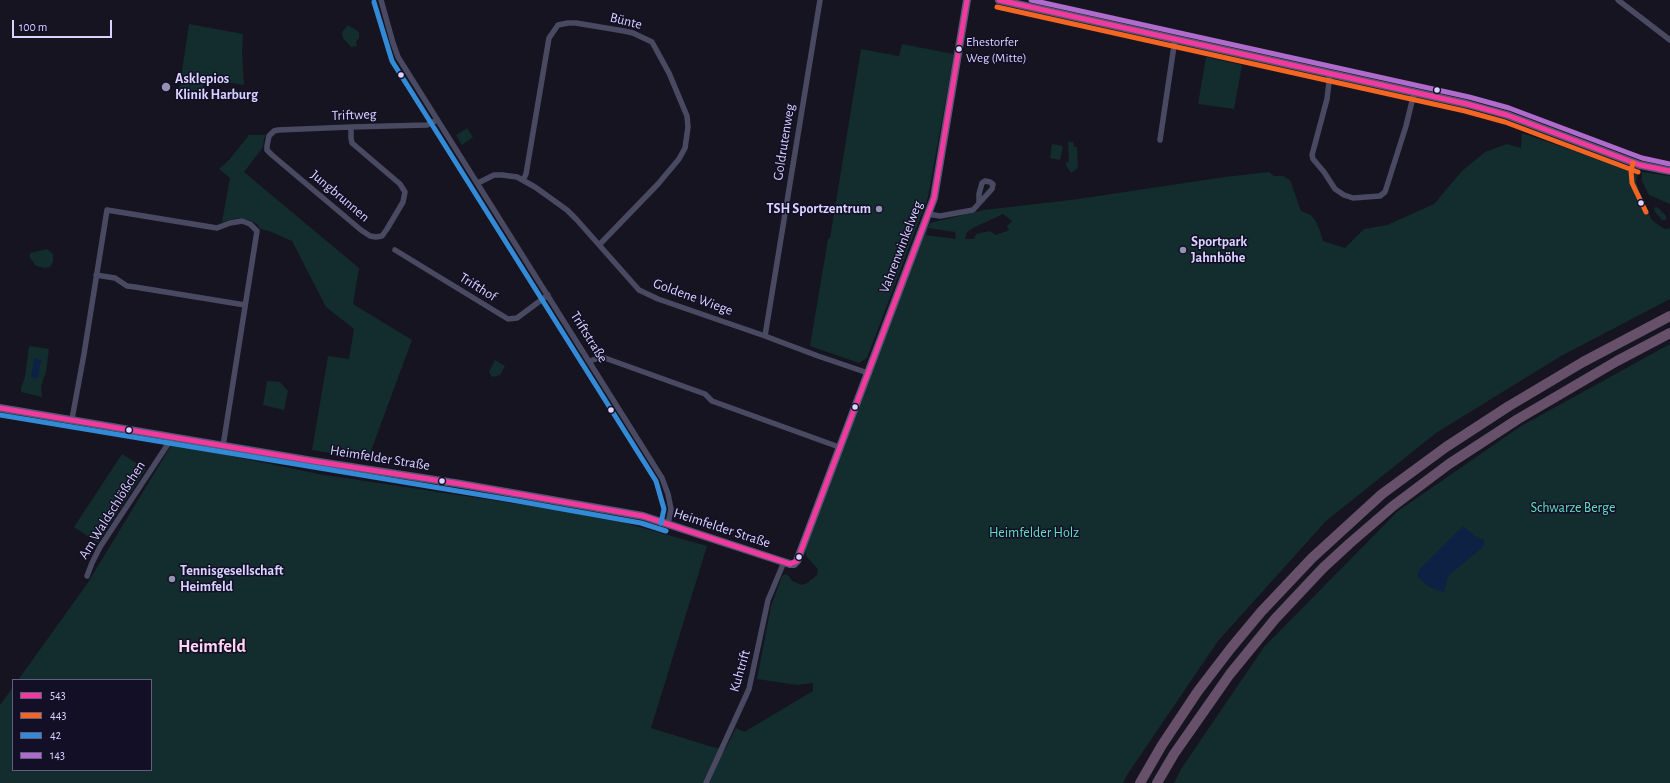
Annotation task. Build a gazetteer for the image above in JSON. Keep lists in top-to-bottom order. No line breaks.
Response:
{"streets":{"street":["Bünte","Triftweg","Goldrutenweg","Jungbrunnen","Vahrenwinkelweg","Trifthof","Goldene Wiege","Triftstraße","Heimfelder Straße","Am Waldschlößchen","Kuhtrift"]},"crossings":[["Bünte","Goldene Wiege"],["Triftweg","Jungbrunnen"],["Triftweg","Triftstraße"],["Goldrutenweg","Goldene Wiege"],["Vahrenwinkelweg","Goldene Wiege"],["Vahrenwinkelweg","Heimfelder Straße"],["Trifthof","Triftstraße"],["Goldene Wiege","Triftstraße"],["Triftstraße","Heimfelder Straße"],["Heimfelder Straße","Am Waldschlößchen"],["Heimfelder Straße","Kuhtrift"]],"districts":["Heimfeld"],"parks":["Schwarze Berge","Heimfelder Holz"],"places":["Ehestorfer Weg (Mitte)","Asklepios Klinik Harburg","TSH Sportzentrum","Sportpark Jahnhöhe","Tennisgesellschaft Heimfeld"],"lines":["transit line 543","transit line 143","transit line 42","transit line 443"],"legend":["543","443","42","143"],"scale_bar":"100 m"}
